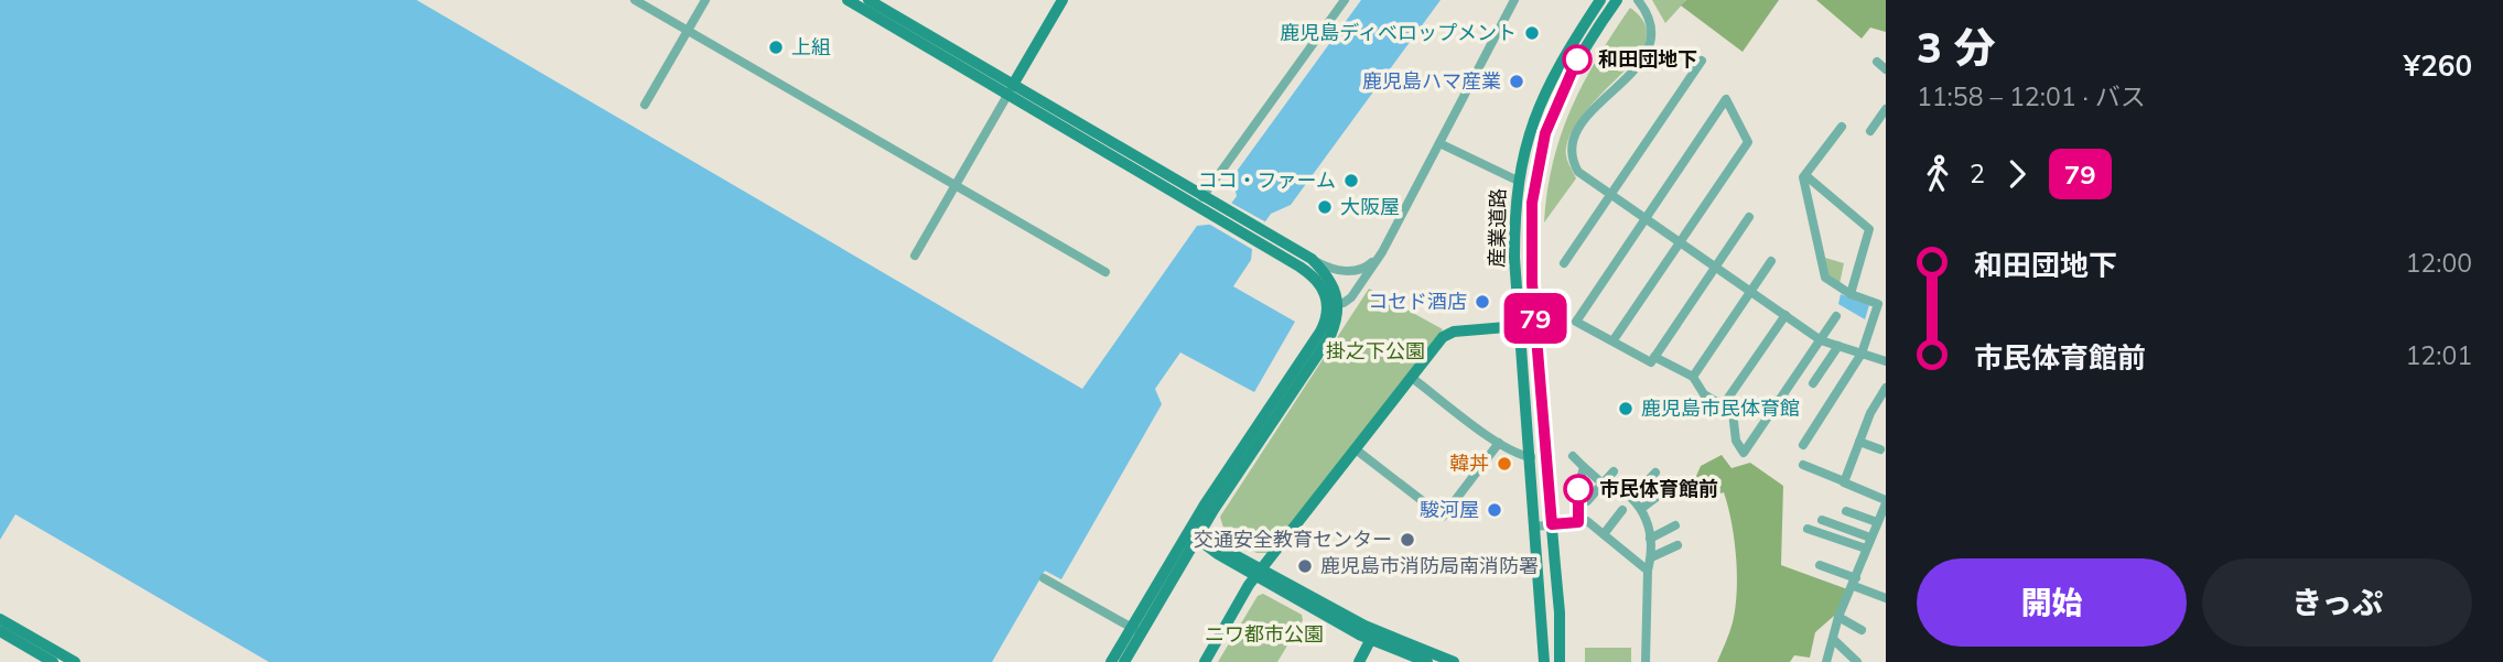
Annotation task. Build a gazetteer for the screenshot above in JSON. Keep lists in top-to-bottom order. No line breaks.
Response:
{"streets":{"street":["産業道路"]},"parks":["掛之下公園","ニワ都市公園"],"places":["鹿児島ディベロップメント","上組","和田団地下","鹿児島ハマ産業","ココ・ファーム","大阪屋","コセド酒店","鹿児島市民体育館","韓丼","市民体育館前","駿河屋","交通安全教育センター","鹿児島市消防局南消防署"],"lines":["bus line 79"],"page":{"on_map":"79","heading":["3 分","11:58 – 12:01 · バス","¥260"],"legs":["2","79"],"list":[{"name":"和田団地下","value":"12:00"},{"name":"市民体育館前","value":"12:01"}],"buttons":["開始","きっぷ"]}}
